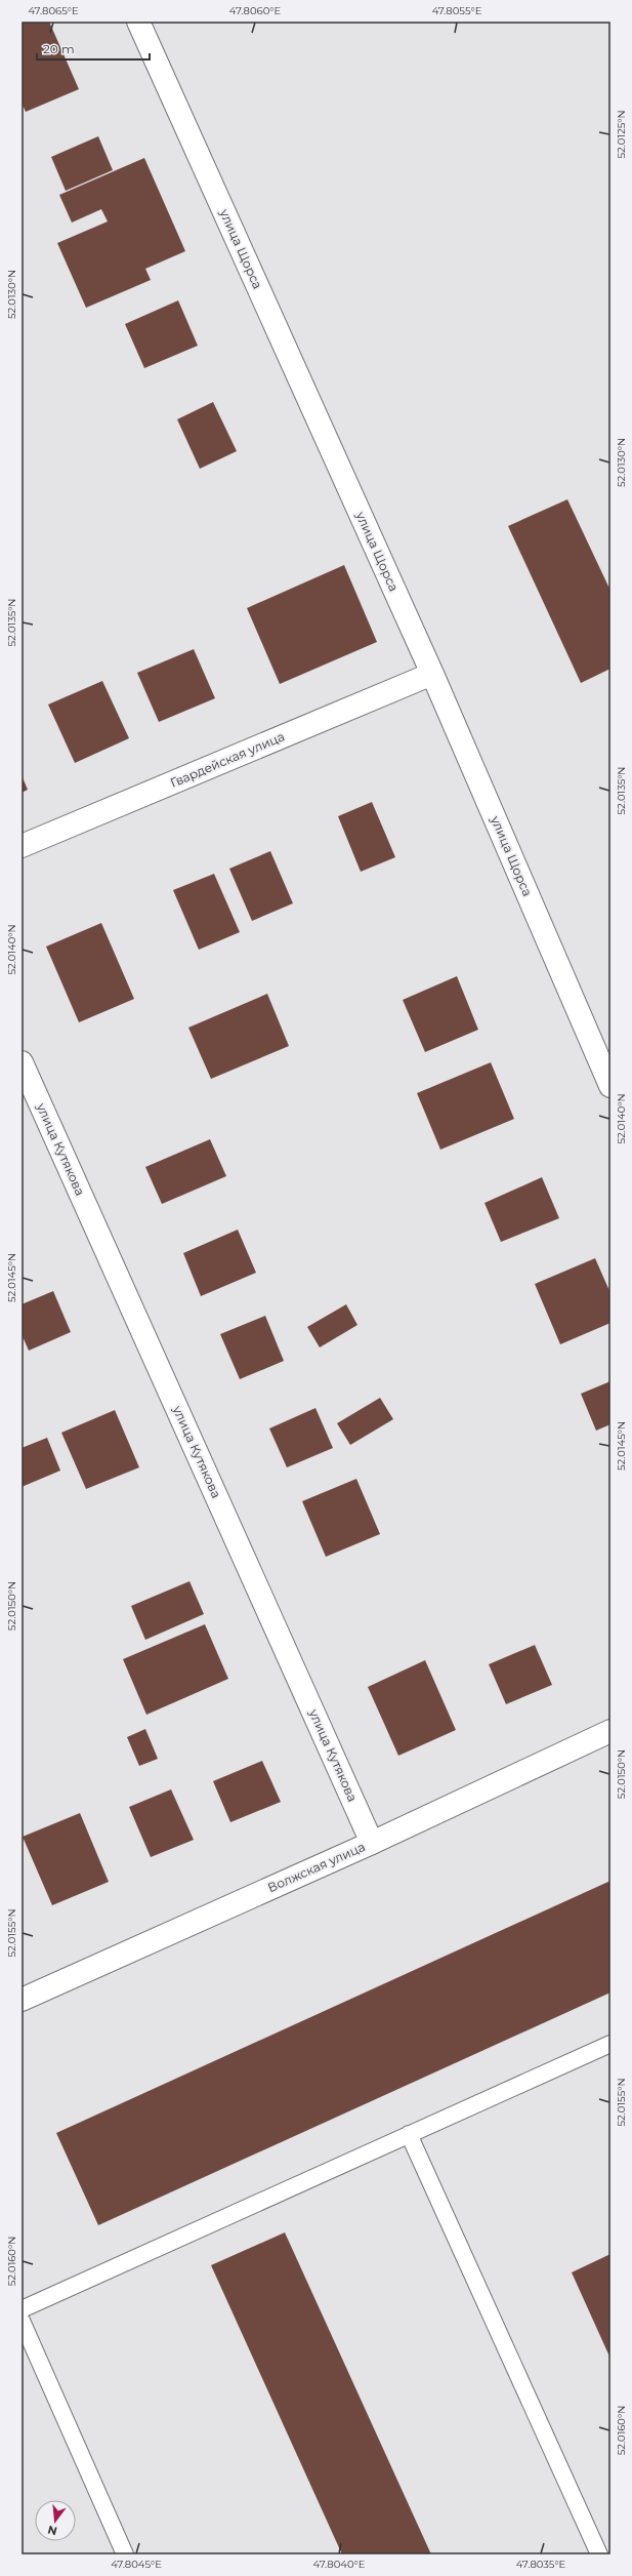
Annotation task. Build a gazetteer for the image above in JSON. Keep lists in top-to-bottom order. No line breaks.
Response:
{"streets":{"street":["улица Щорса","Гвардейская улица","улица Кутякова","Волжская улица"]},"crossings":[["улица Щорса","Гвардейская улица"],["улица Кутякова","Волжская улица"]],"scale_bar":"20 m","north":"bottom","coordinates":["47.8065°E","47.8060°E","47.8055°E","52.0125°N","52.0130°N","52.0135°N","52.0140°N","52.0145°N","52.0150°N","52.0155°N","52.0160°N","47.8045°E","47.8040°E","47.8035°E"]}
